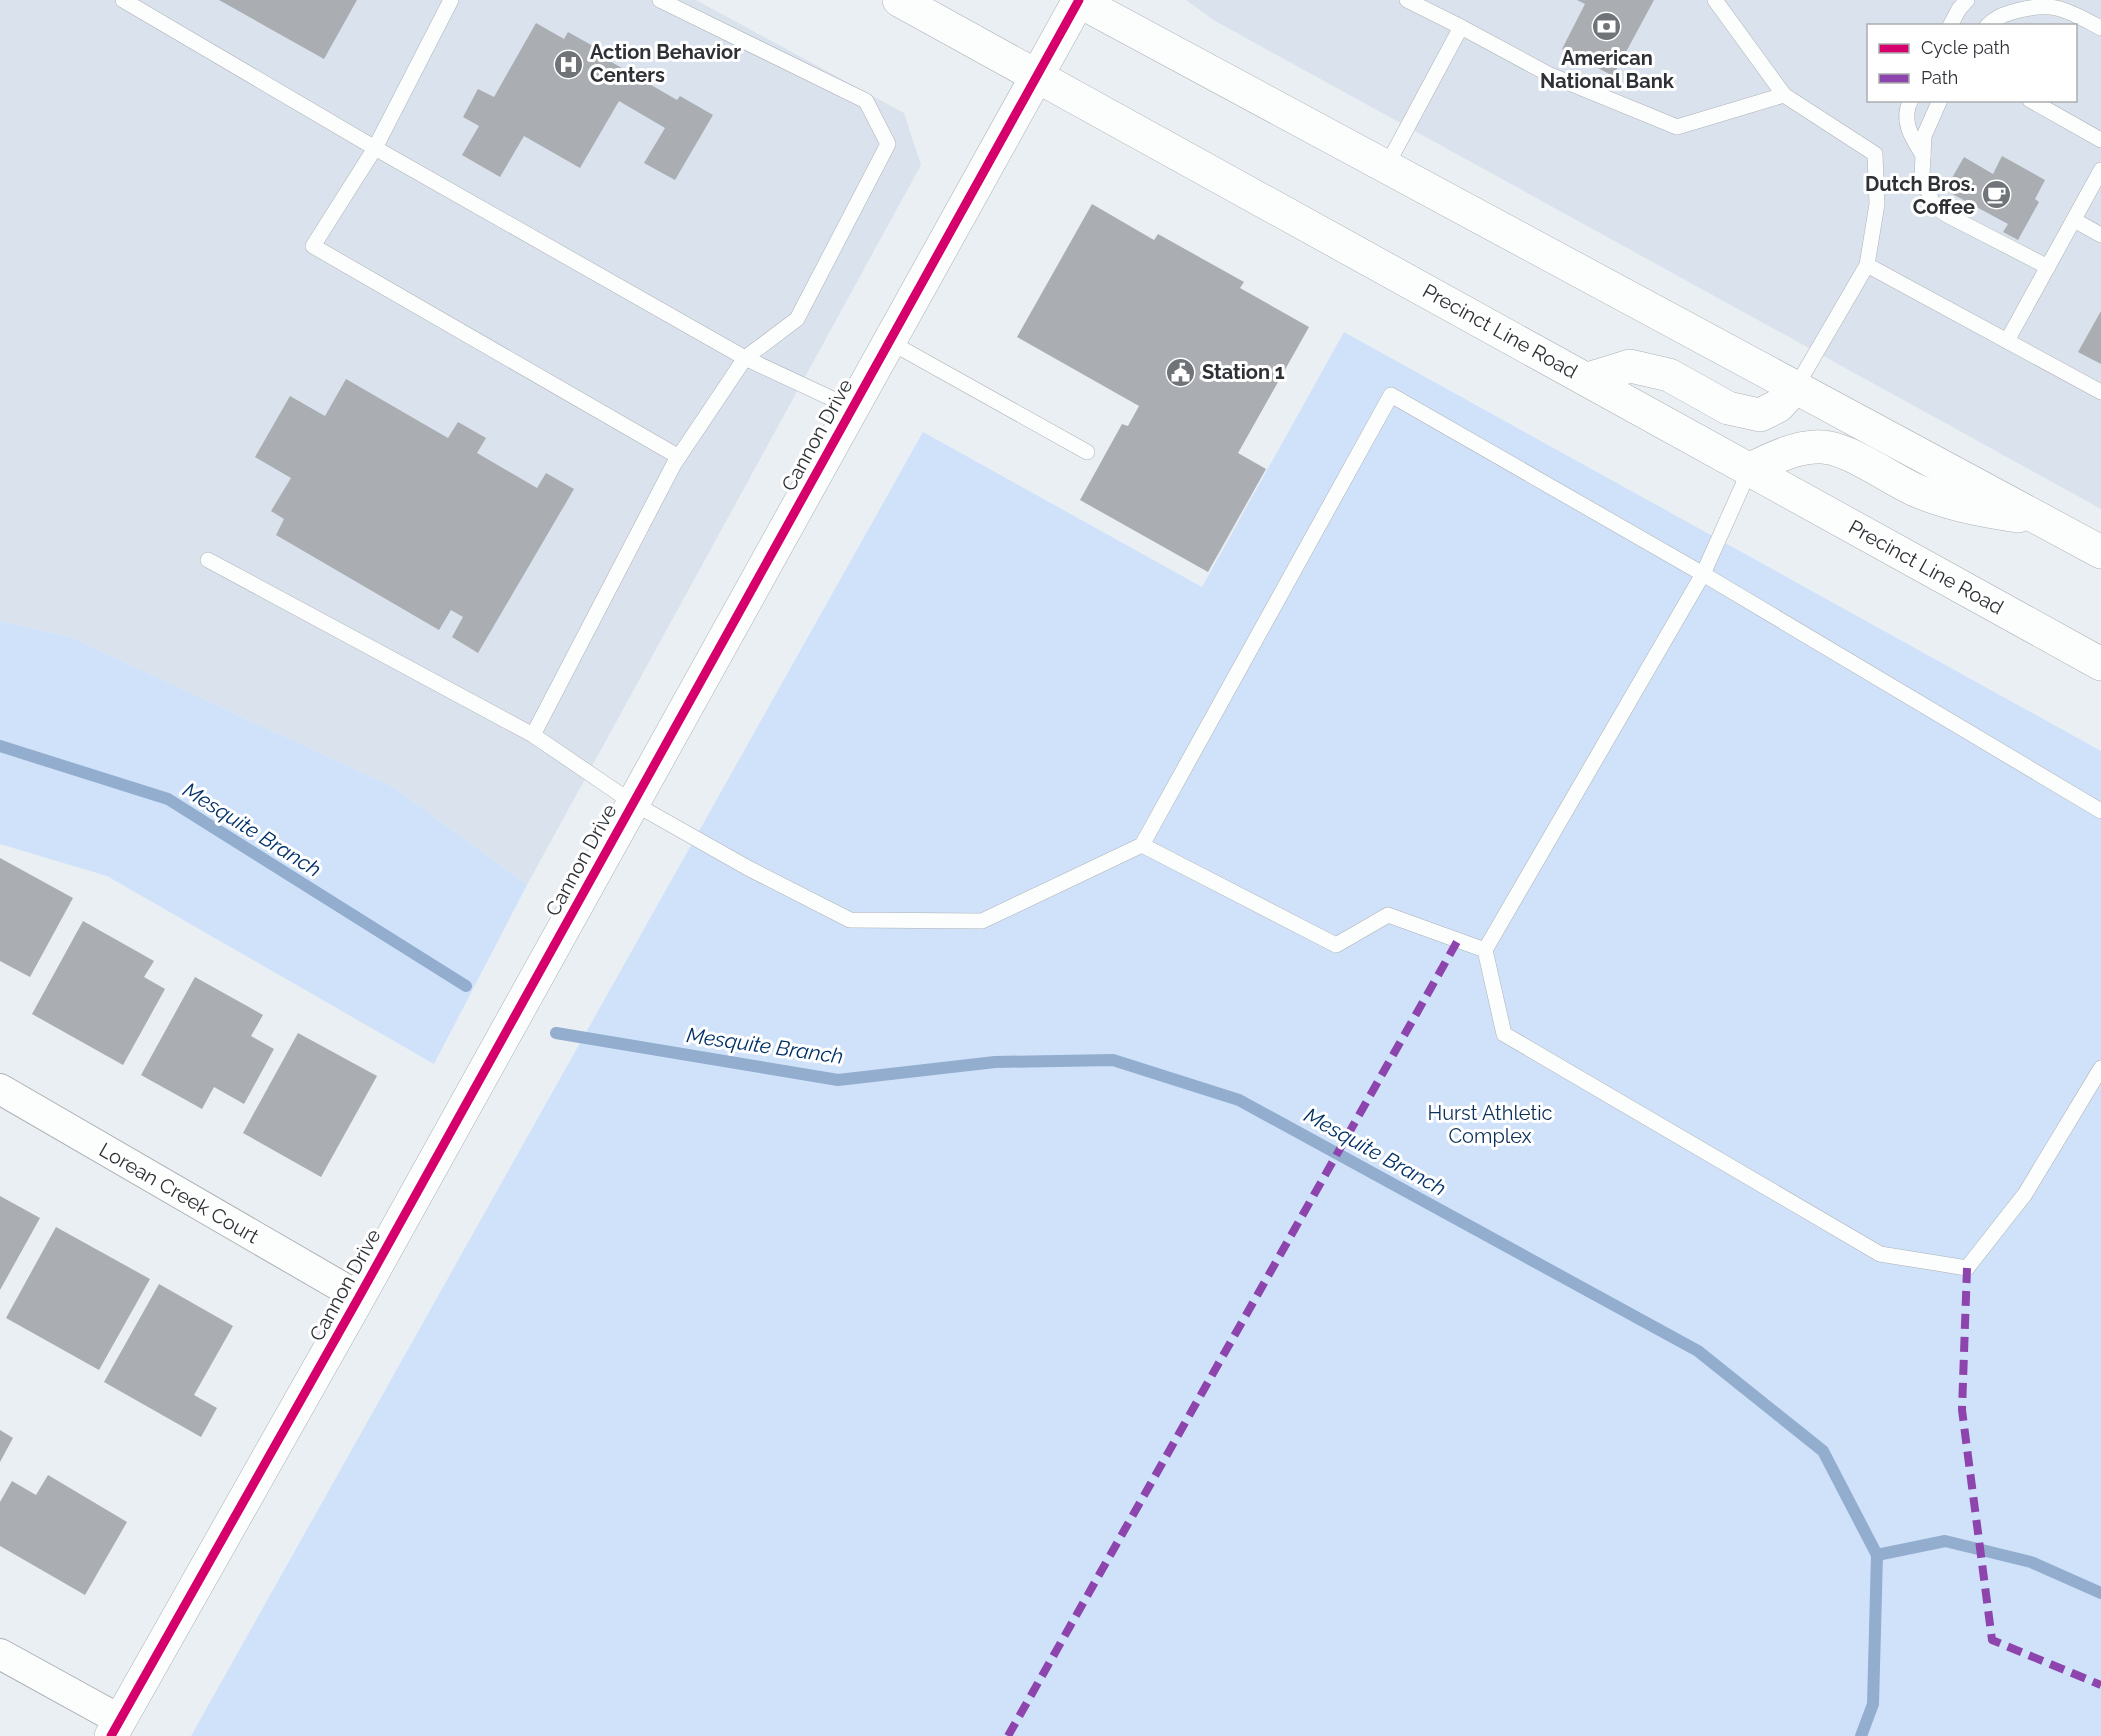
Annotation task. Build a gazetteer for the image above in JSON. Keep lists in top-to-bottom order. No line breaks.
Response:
{"streets":{"main road":["Precinct Line Road","Cannon Drive"],"street":["Lorean Creek Court"]},"crossings":[["Precinct Line Road","Cannon Drive"],["Cannon Drive","Lorean Creek Court"]],"water":["Mesquite Branch"],"parks":["Hurst Athletic Complex"],"places":{"bank":["American National Bank"],"hospital":["Action Behavior Centers"],"cafe":["Dutch Bros. Coffee"],"public building":["Station 1"]},"legend":["Cycle path","Path"]}
